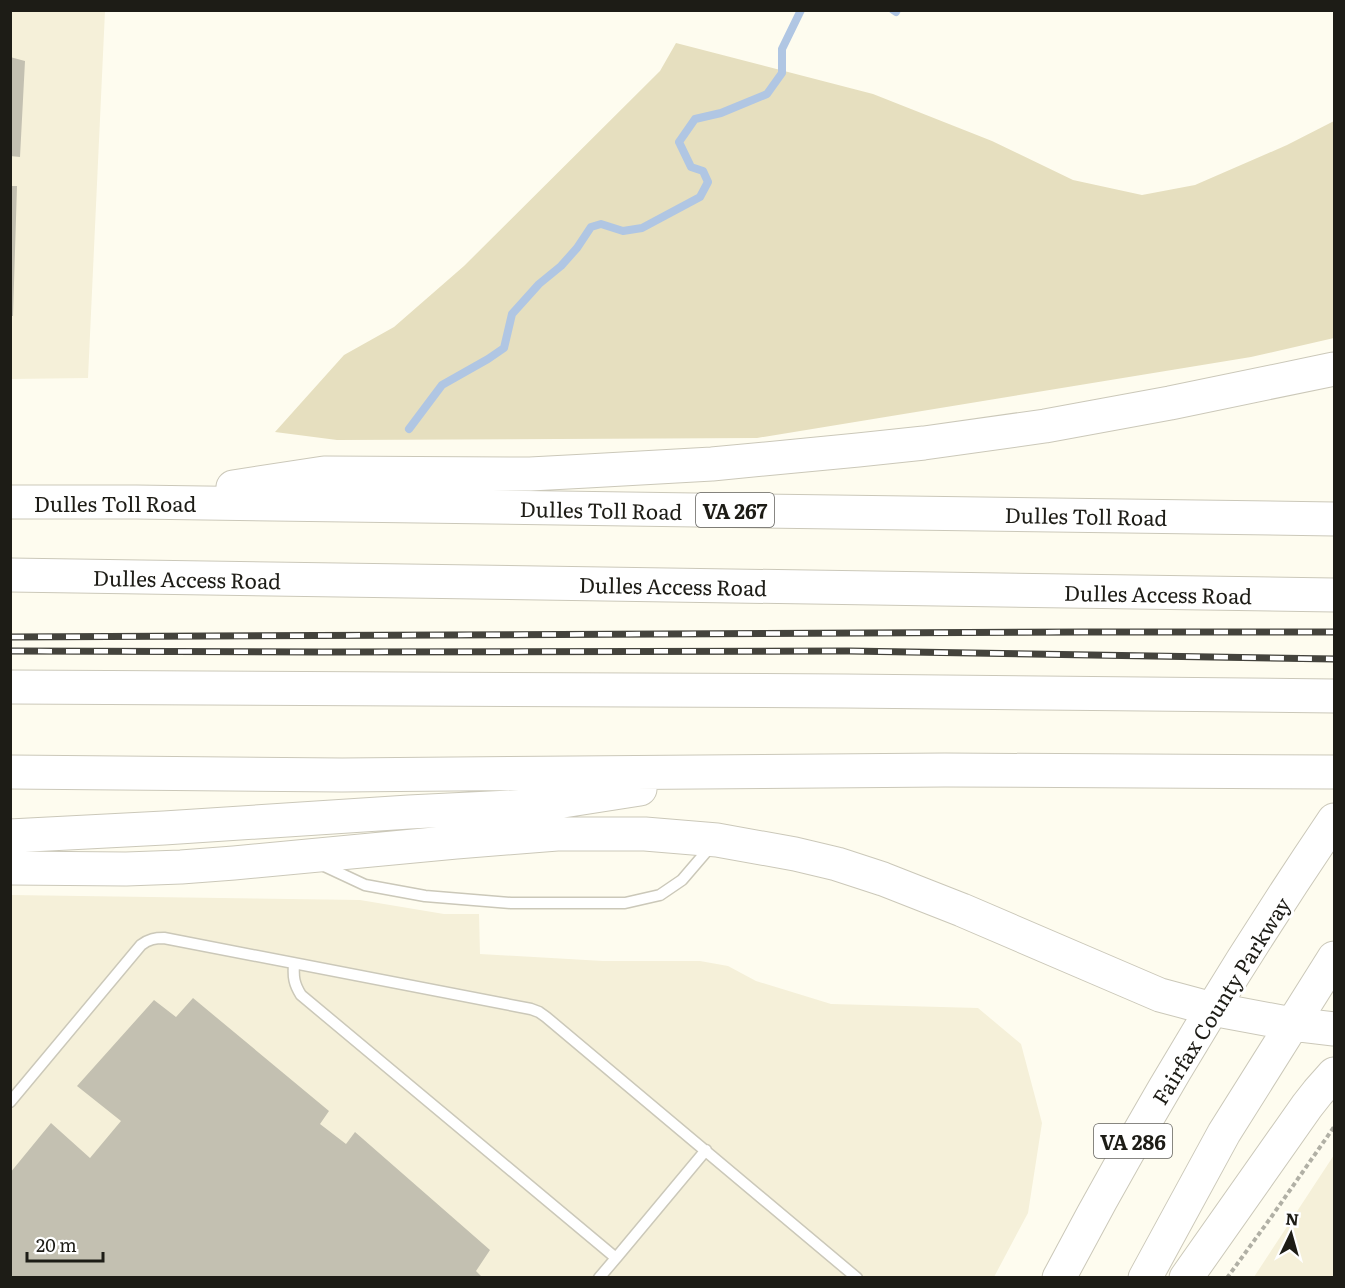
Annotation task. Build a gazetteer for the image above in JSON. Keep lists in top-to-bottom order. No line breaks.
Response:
{"streets":{"highway":["Dulles Toll Road","VA 267","Dulles Access Road","Fairfax County Parkway","VA 286"]},"scale_bar":"20 m","north":"top"}
